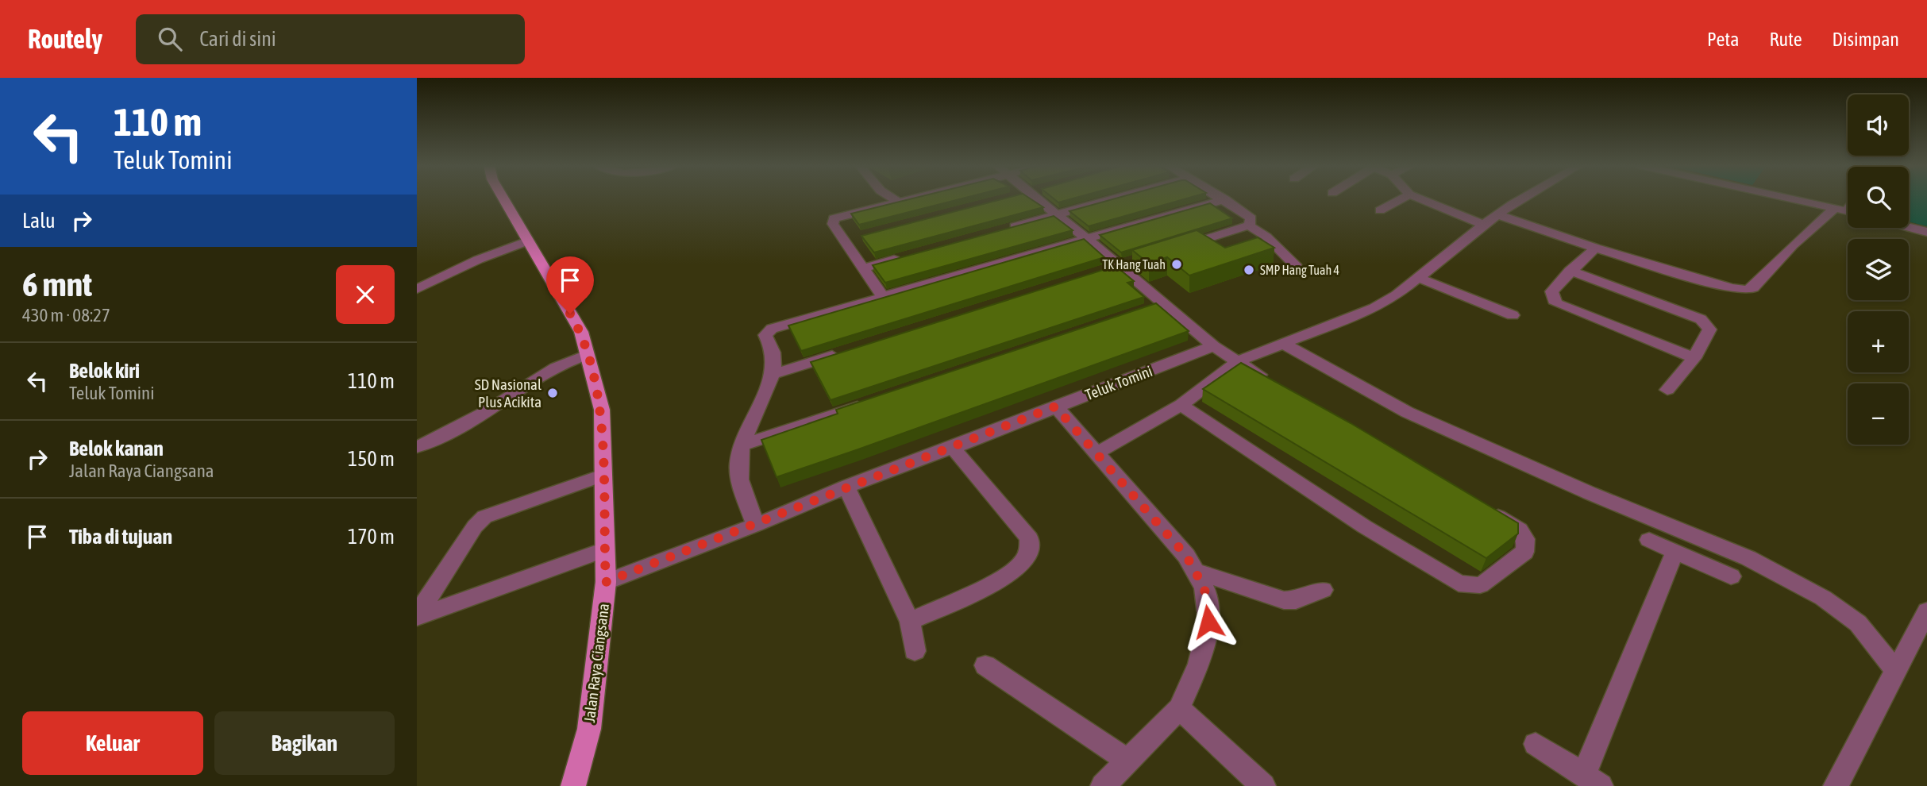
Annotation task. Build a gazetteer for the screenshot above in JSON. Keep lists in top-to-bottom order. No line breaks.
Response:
{"streets":{"main road":["Jalan Raya Ciangsana"],"street":["Teluk Tomini"]},"crossings":[["Teluk Tomini","Jalan Raya Ciangsana"]],"places":["TK Hang Tuah","SMP Hang Tuah 4","SD Nasional Plus Acikita"],"page":{"header":"Routely","search":"Cari di sini","nav":["Peta","Rute","Disimpan"],"turn":["110 m","Teluk Tomini"],"map_buttons":["+","−"],"then":"Lalu","heading":["6 mnt","430 m · 08:27"],"list":[{"name":"Belok kiri","note":"Teluk Tomini","value":"110 m"},{"name":"Belok kanan","note":"Jalan Raya Ciangsana","value":"150 m"},{"name":"Tiba di tujuan","value":"170 m"}],"buttons":["Keluar","Bagikan"]}}
